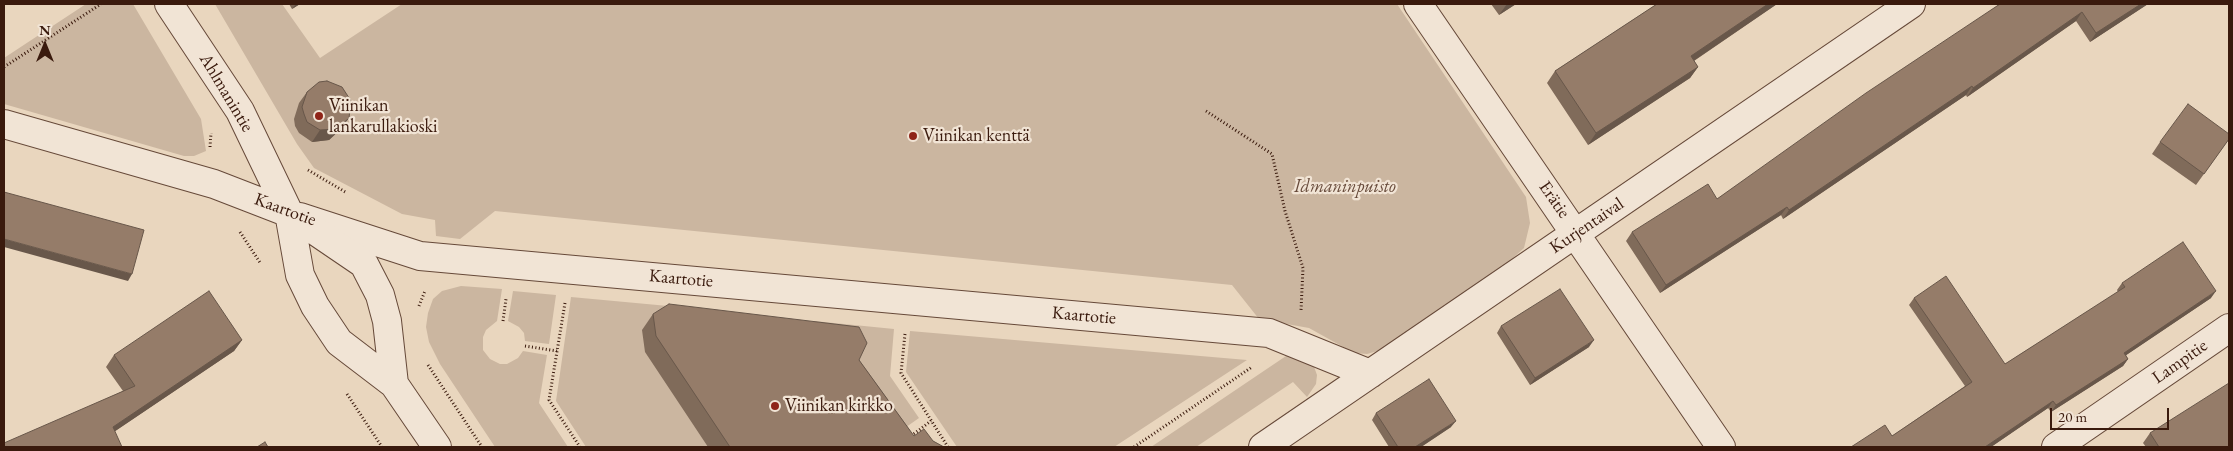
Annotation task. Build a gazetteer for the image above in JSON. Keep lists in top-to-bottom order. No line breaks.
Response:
{"streets":{"street":["Ahlmanintie","Erätie","Kaartotie","Kurjentaival","Lampitie"]},"crossings":[["Ahlmanintie","Kaartotie"],["Erätie","Kurjentaival"],["Kaartotie","Kurjentaival"]],"parks":["Idmaninpuisto"],"places":["Viinikan lankarullakioski","Viinikan kenttä","Viinikan kirkko"],"scale_bar":"20 m","north":"top"}
